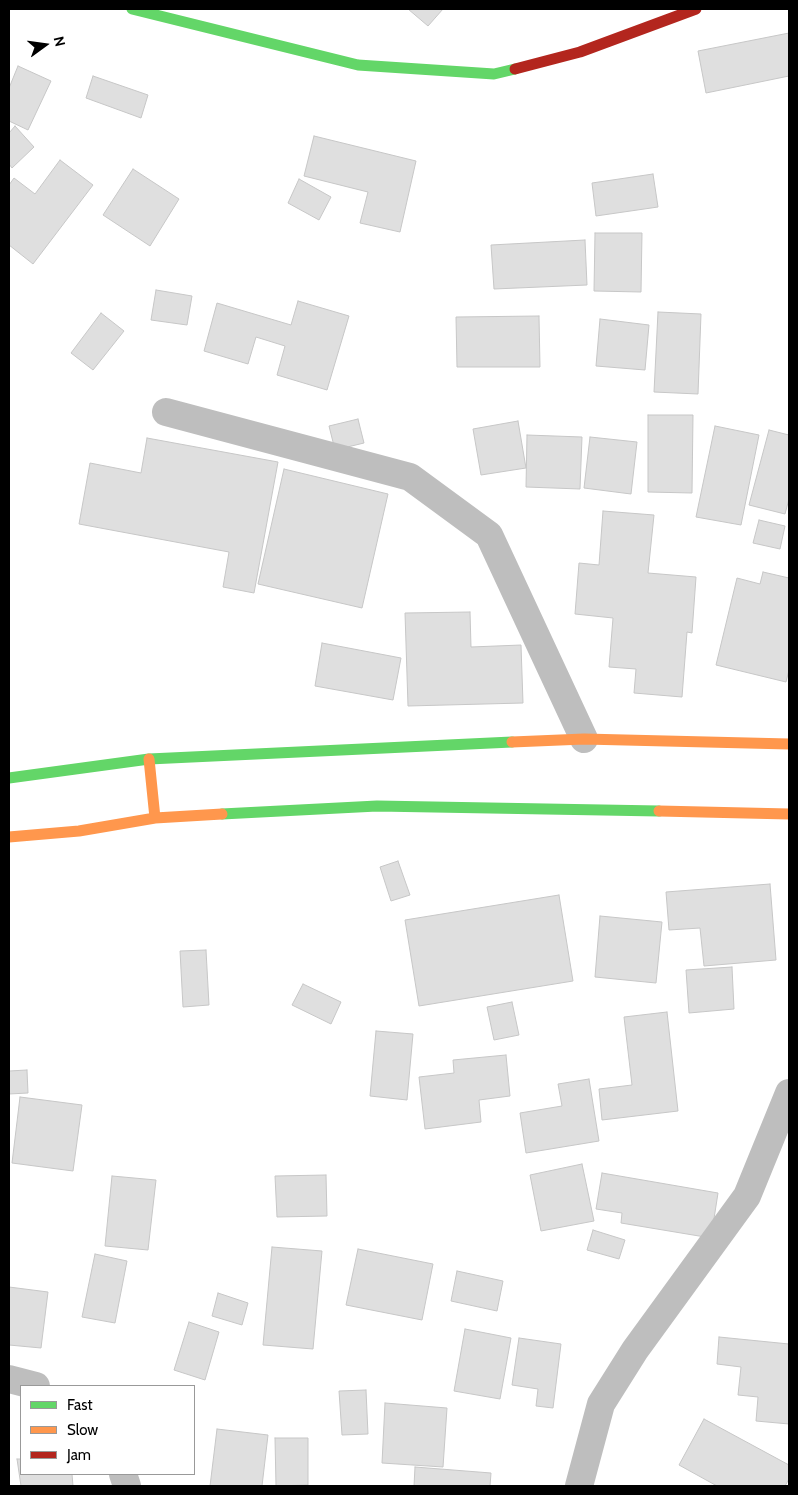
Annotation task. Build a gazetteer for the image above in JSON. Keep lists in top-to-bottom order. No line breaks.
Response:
{"legend":["Fast","Slow","Jam"],"north":"right"}
